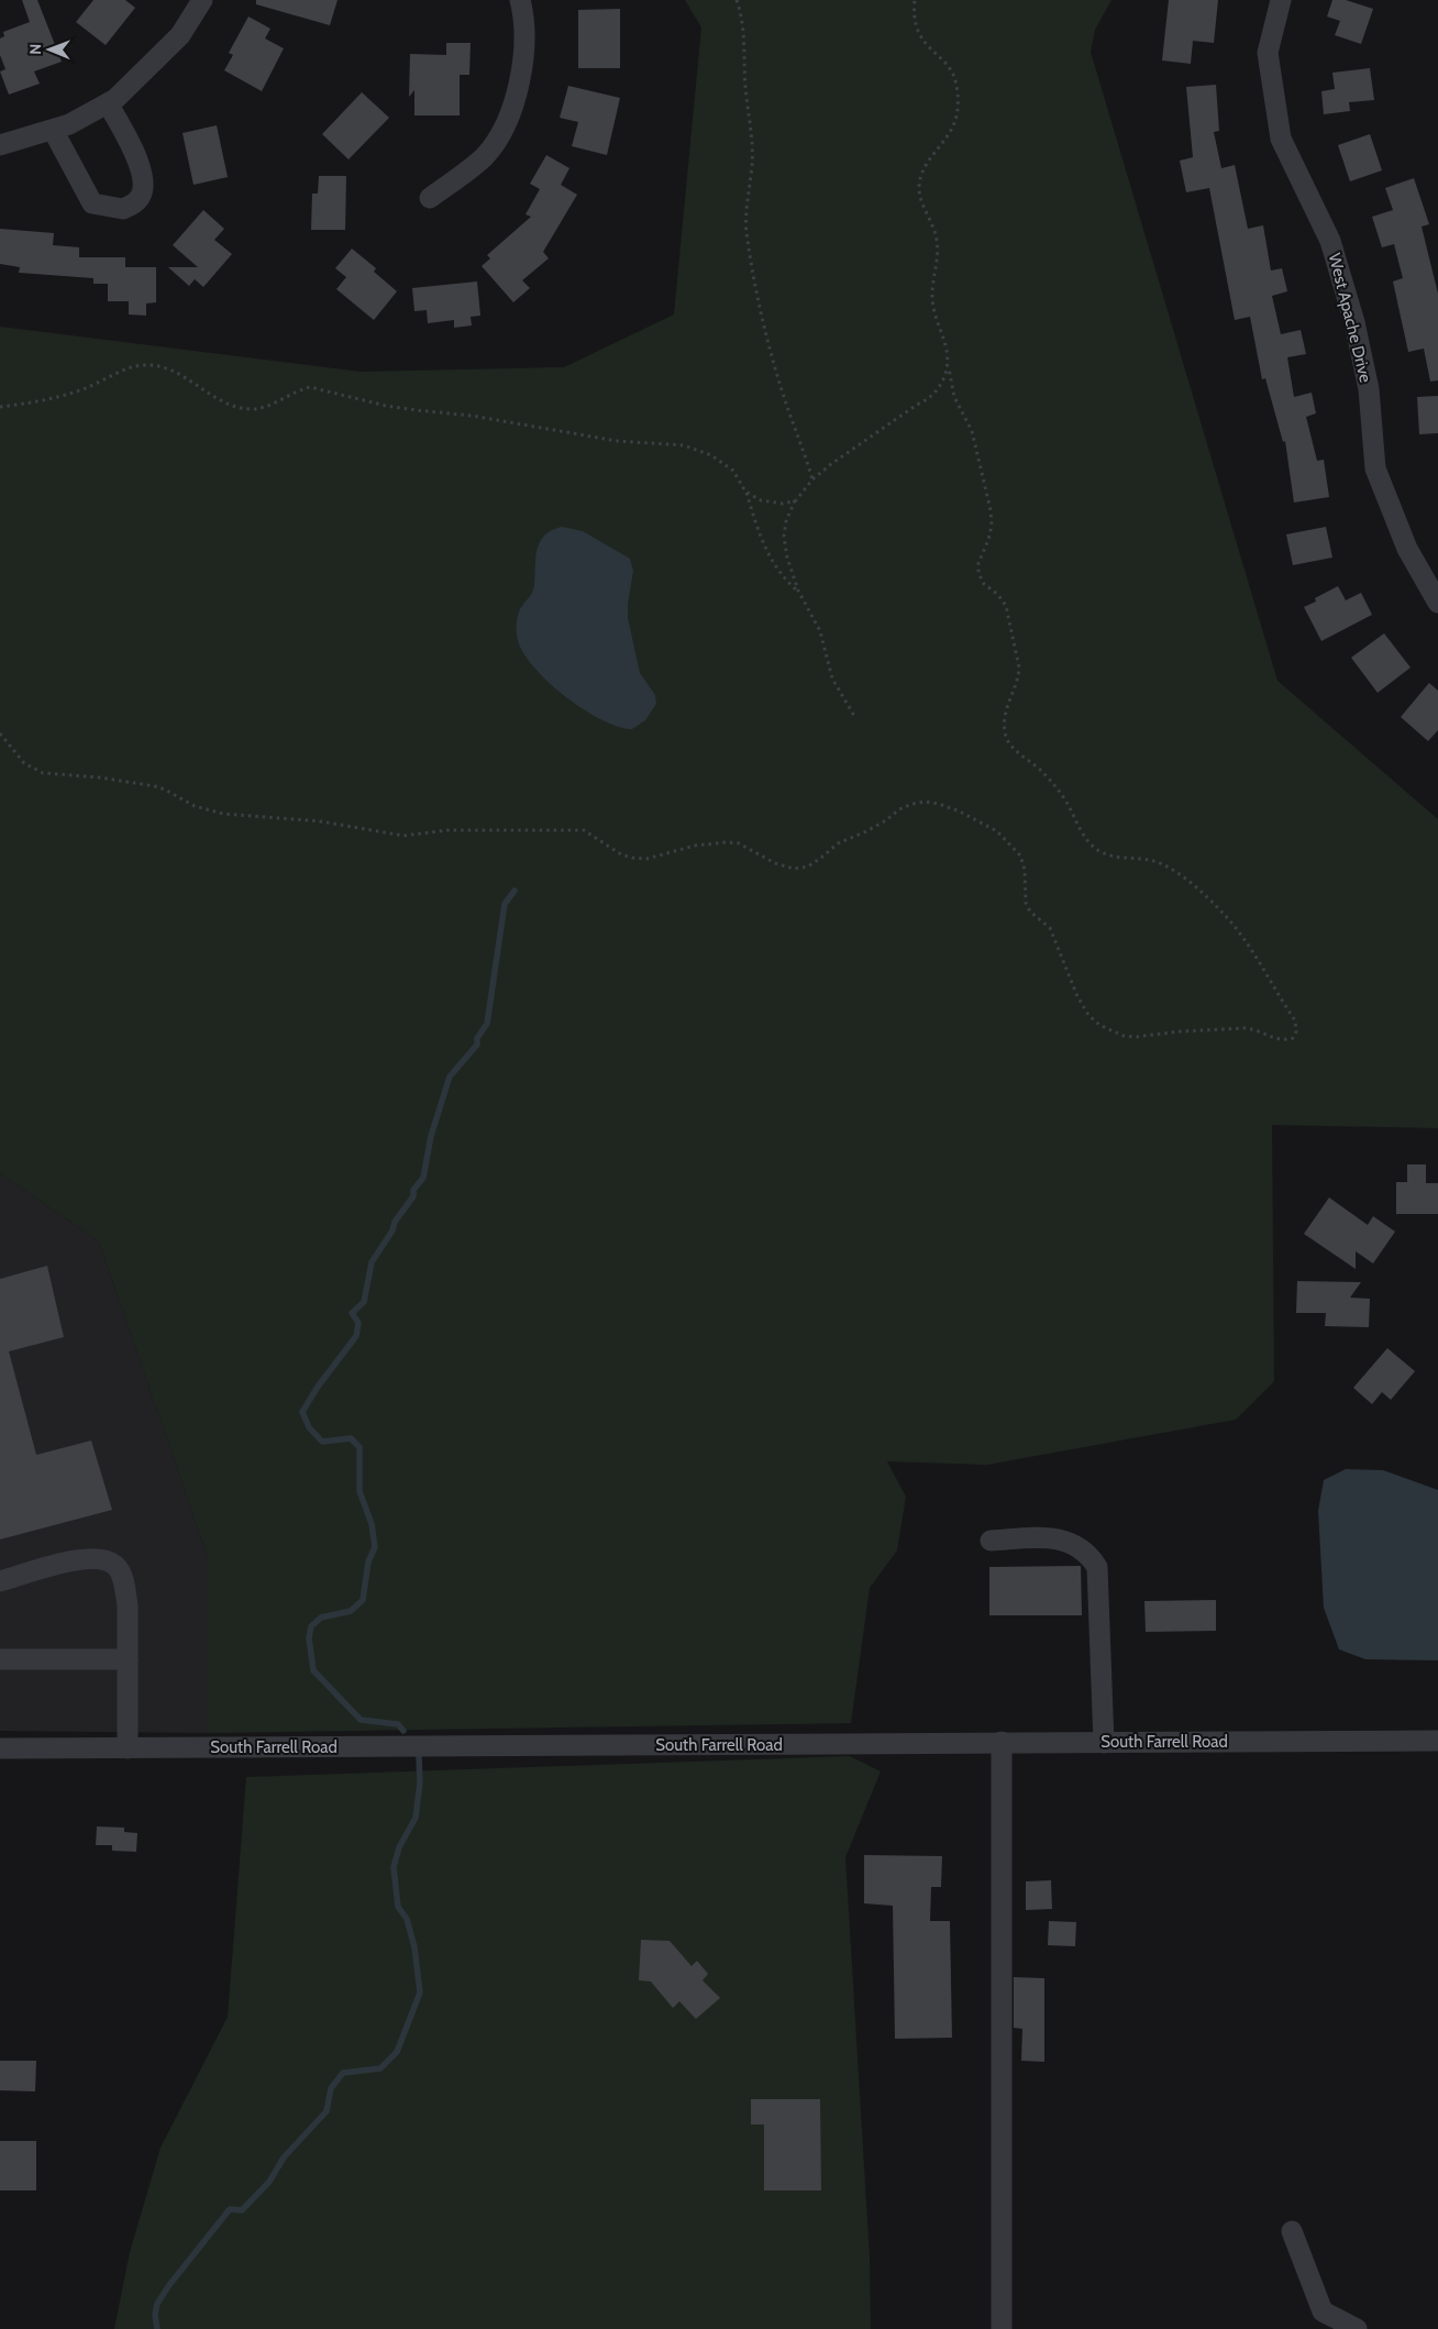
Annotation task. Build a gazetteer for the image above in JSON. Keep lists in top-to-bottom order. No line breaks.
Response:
{"streets":{"street":["West Apache Drive","South Farrell Road"]},"north":"left"}
